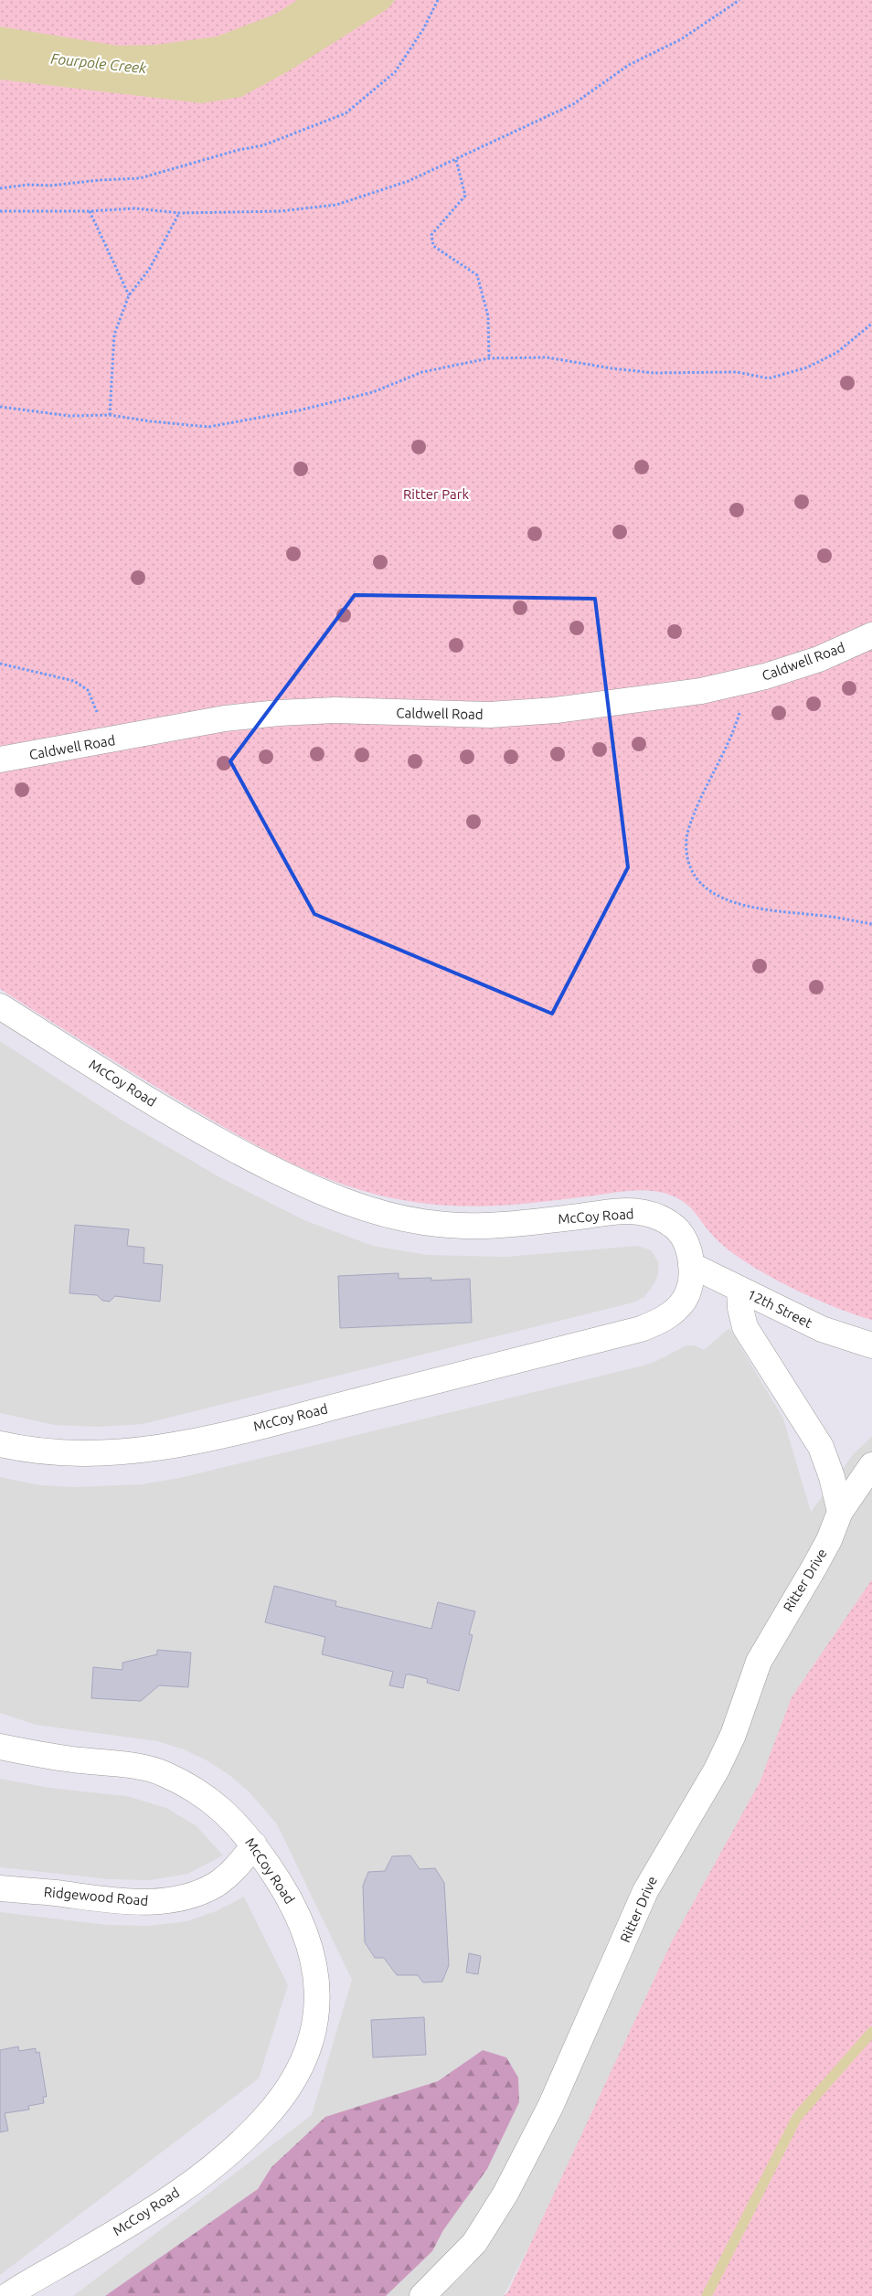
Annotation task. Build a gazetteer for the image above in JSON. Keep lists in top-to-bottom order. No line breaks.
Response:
{"streets":{"street":["Caldwell Road","McCoy Road","12th Street","Ritter Drive","Ridgewood Road"]},"crossings":[["McCoy Road","12th Street"],["McCoy Road","Ridgewood Road"]],"water":["Fourpole Creek"],"parks":["Ritter Park"]}
